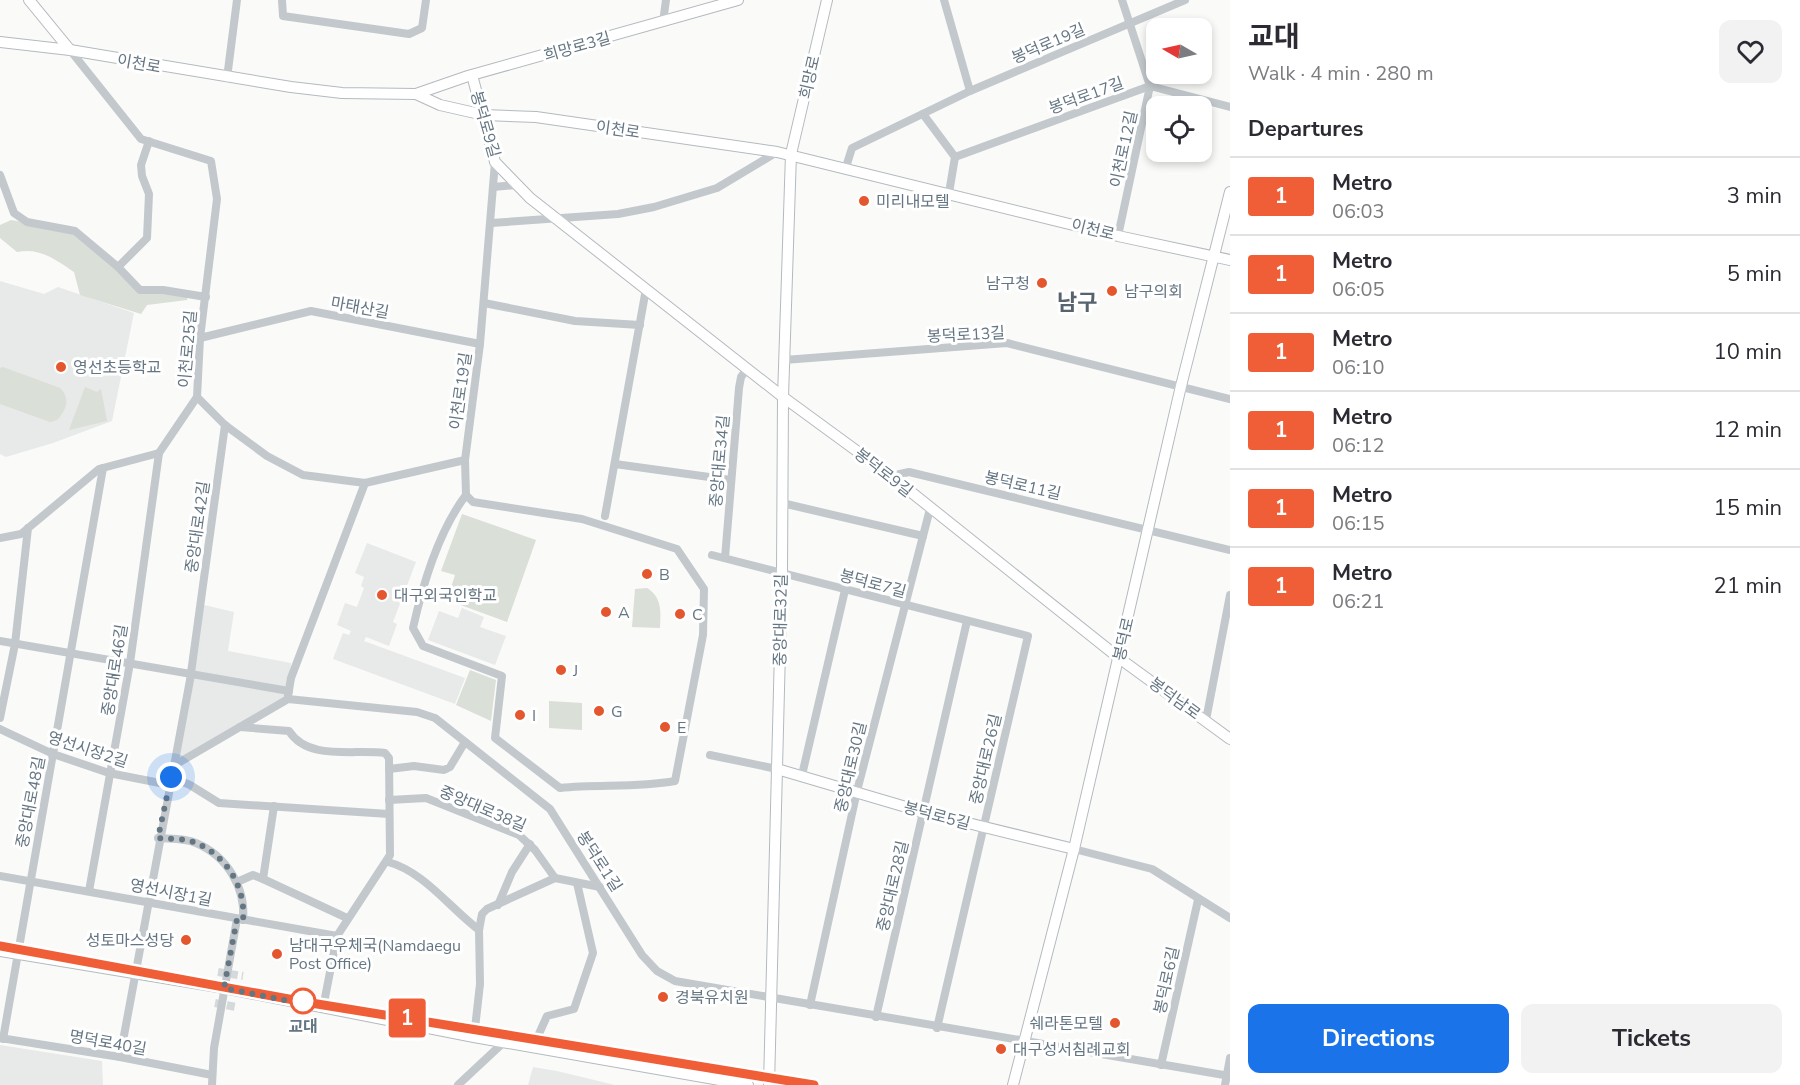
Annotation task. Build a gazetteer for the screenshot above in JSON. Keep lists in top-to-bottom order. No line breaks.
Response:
{"streets":{"street":["봉덕로19길","희망로3길","이천로","희망로","봉덕로17길","봉덕로9길","이천로12길","마태산길","봉덕로13길","이천로25길","이천로19길","중앙대로34길","봉덕로11길","중앙대로42길","봉덕로7길","중앙대로32길","봉덕로","중앙대로46길","봉덕남로","영선시장2길","중앙대로26길","중앙대로30길","중앙대로48길","중앙대로38길","봉덕로5길","봉덕로1길","중앙대로28길","영선시장1길","봉덕로6길","명덕로40길"]},"crossings":[["봉덕로19길","이천로"],["봉덕로19길","이천로12길"],["희망로3길","이천로"],["희망로3길","봉덕로9길"],["이천로","희망로"],["이천로","봉덕로9길"],["이천로","이천로12길"],["이천로","중앙대로32길"],["이천로","봉덕로"],["희망로","중앙대로32길"],["봉덕로17길","이천로12길"],["봉덕로9길","이천로19길"],["봉덕로9길","중앙대로34길"],["봉덕로9길","봉덕로11길"],["봉덕로9길","중앙대로32길"],["봉덕로9길","봉덕로"],["봉덕로9길","봉덕남로"],["봉덕로9길","중앙대로30길"],["마태산길","이천로25길"],["마태산길","이천로19길"],["봉덕로13길","중앙대로32길"],["봉덕로13길","봉덕로"],["이천로25길","중앙대로46길"],["중앙대로34길","봉덕로7길"],["봉덕로11길","봉덕로"],["중앙대로42길","영선시장2길"],["중앙대로42길","영선시장1길"],["중앙대로42길","명덕로40길"],["봉덕로7길","중앙대로32길"],["봉덕로7길","중앙대로26길"],["봉덕로7길","중앙대로30길"],["봉덕로7길","중앙대로28길"],["중앙대로32길","봉덕로5길"],["중앙대로32길","봉덕로1길"],["봉덕로","봉덕남로"],["봉덕로","봉덕로5길"],["봉덕로","봉덕로1길"],["중앙대로46길","영선시장2길"],["중앙대로46길","영선시장1길"],["영선시장2길","중앙대로48길"],["중앙대로26길","봉덕로5길"],["중앙대로26길","봉덕로1길"],["중앙대로30길","봉덕로5길"],["중앙대로30길","봉덕로1길"],["중앙대로48길","영선시장1길"],["중앙대로48길","명덕로40길"],["봉덕로5길","중앙대로28길"],["봉덕로1길","중앙대로28길"],["봉덕로1길","봉덕로6길"]],"districts":["남구"],"places":["미리내모텔","남구청","남구의회","영선초등학교","B","대구외국인학교","A","C","J","G","I","E","성토마스성당","남대구우체국(Namdaegu Post Office)","경북유치원","교대","쉐라톤모텔","대구성서침례교회"],"lines":["metro line 1"],"north":"left","page":{"on_map":"1","heading":[["교대","Walk · 4 min · 280 m"],"Departures"],"list":[{"mark":"1","name":"Metro","note":"06:03","value":"3 min"},{"mark":"1","name":"Metro","note":"06:05","value":"5 min"},{"mark":"1","name":"Metro","note":"06:10","value":"10 min"},{"mark":"1","name":"Metro","note":"06:12","value":"12 min"},{"mark":"1","name":"Metro","note":"06:15","value":"15 min"},{"mark":"1","name":"Metro","note":"06:21","value":"21 min"}],"buttons":["Directions","Tickets"]}}
